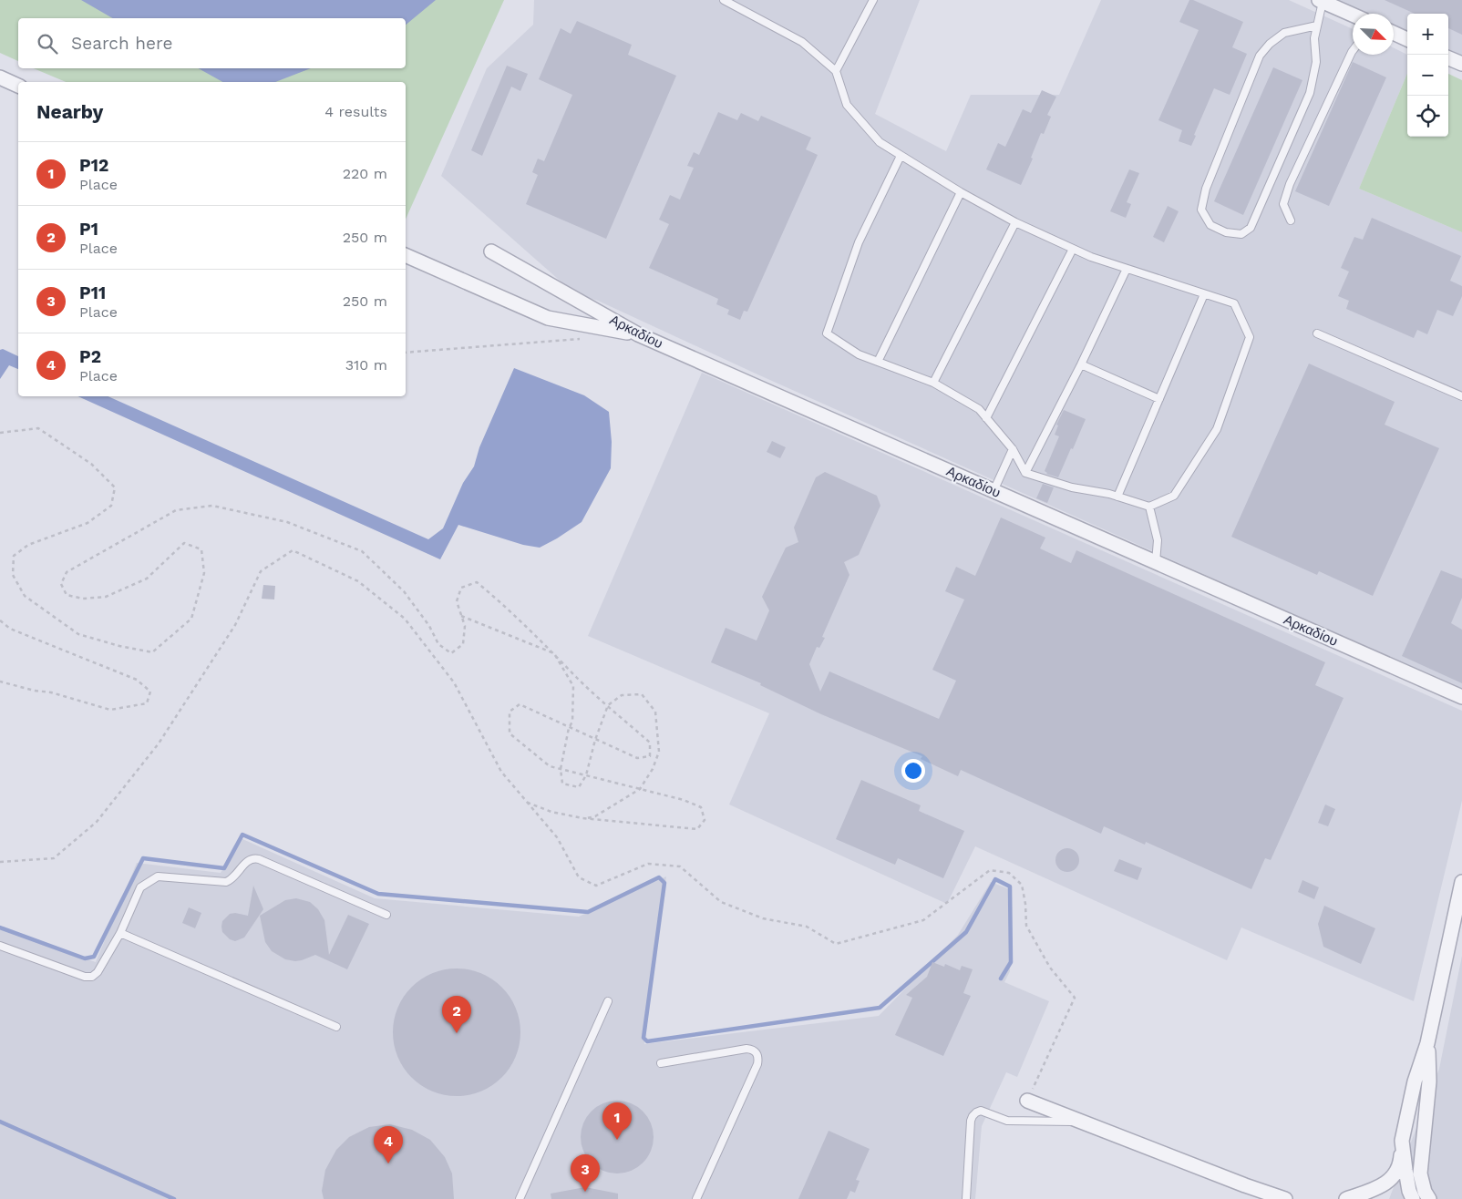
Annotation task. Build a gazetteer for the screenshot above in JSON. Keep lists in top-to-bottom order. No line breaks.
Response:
{"streets":{"street":["Αρκαδίου"]},"north":"bottom right","page":{"map_buttons":["+","−"],"search":"Search here","heading":["Nearby","4 results"],"list":[{"mark":"1","name":"P12","note":"Place","value":"220 m"},{"mark":"2","name":"P1","note":"Place","value":"250 m"},{"mark":"3","name":"P11","note":"Place","value":"250 m"},{"mark":"4","name":"P2","note":"Place","value":"310 m"}],"pins":["2","1","4","3"]}}
